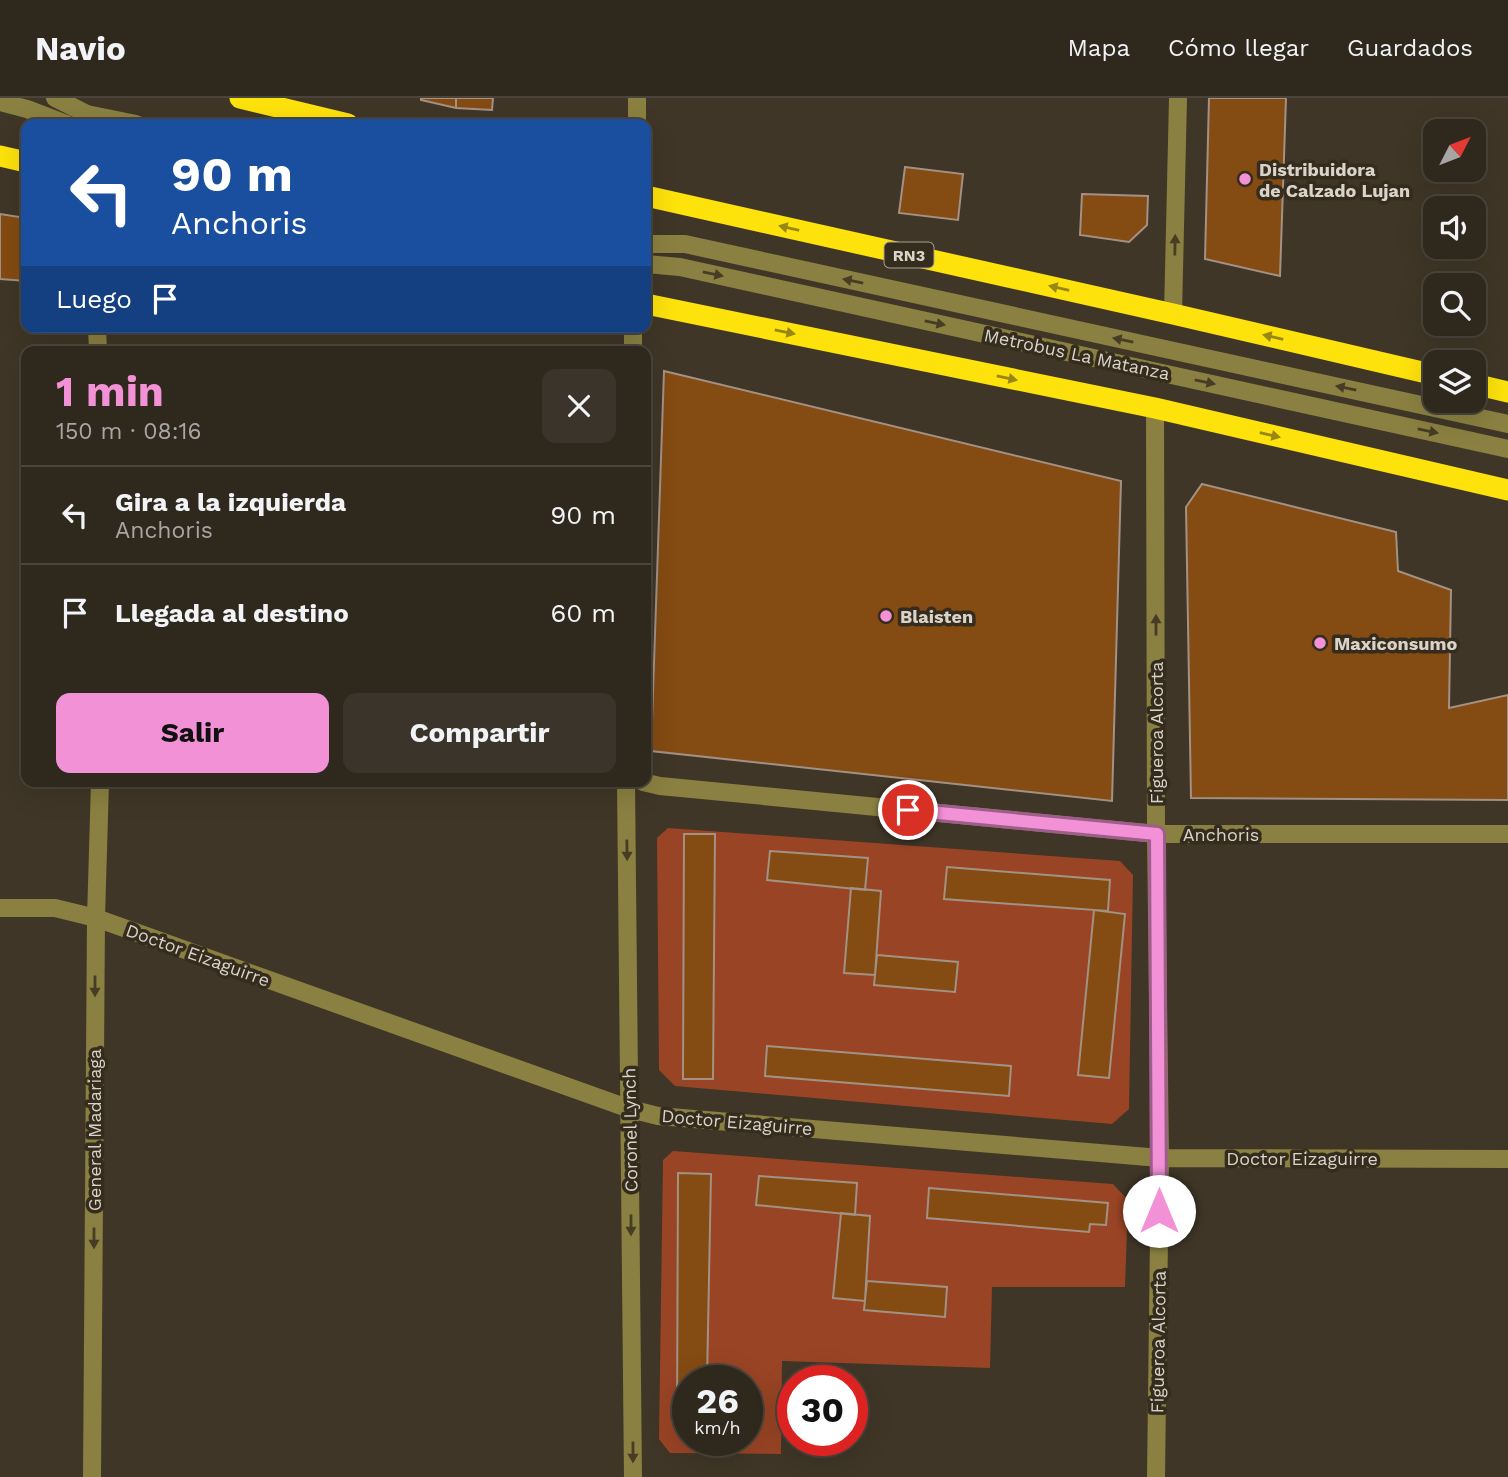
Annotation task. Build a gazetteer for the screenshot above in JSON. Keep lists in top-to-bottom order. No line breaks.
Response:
{"streets":{"highway":["RN3"],"street":["Metrobus La Matanza","Figueroa Alcorta","Anchoris","Doctor Eizaguirre","General Madariaga","Coronel Lynch"]},"crossings":[["Figueroa Alcorta","Anchoris"],["Figueroa Alcorta","Doctor Eizaguirre"],["Doctor Eizaguirre","General Madariaga"],["Doctor Eizaguirre","Coronel Lynch"]],"one_way":["Figueroa Alcorta","General Madariaga","Coronel Lynch"],"places":["Distribuidora de Calzado Lujan","Blaisten","Maxiconsumo"],"north":"top right","page":{"header":"Navio","nav":["Mapa","Cómo llegar","Guardados"],"turn":["90 m","Anchoris"],"then":"Luego","heading":["1 min","150 m · 08:16"],"list":[{"name":"Gira a la izquierda","note":"Anchoris","value":"90 m"},{"name":"Llegada al destino","value":"60 m"}],"buttons":["Salir","Compartir"],"speed":"26 km/h","limit":"30"}}
